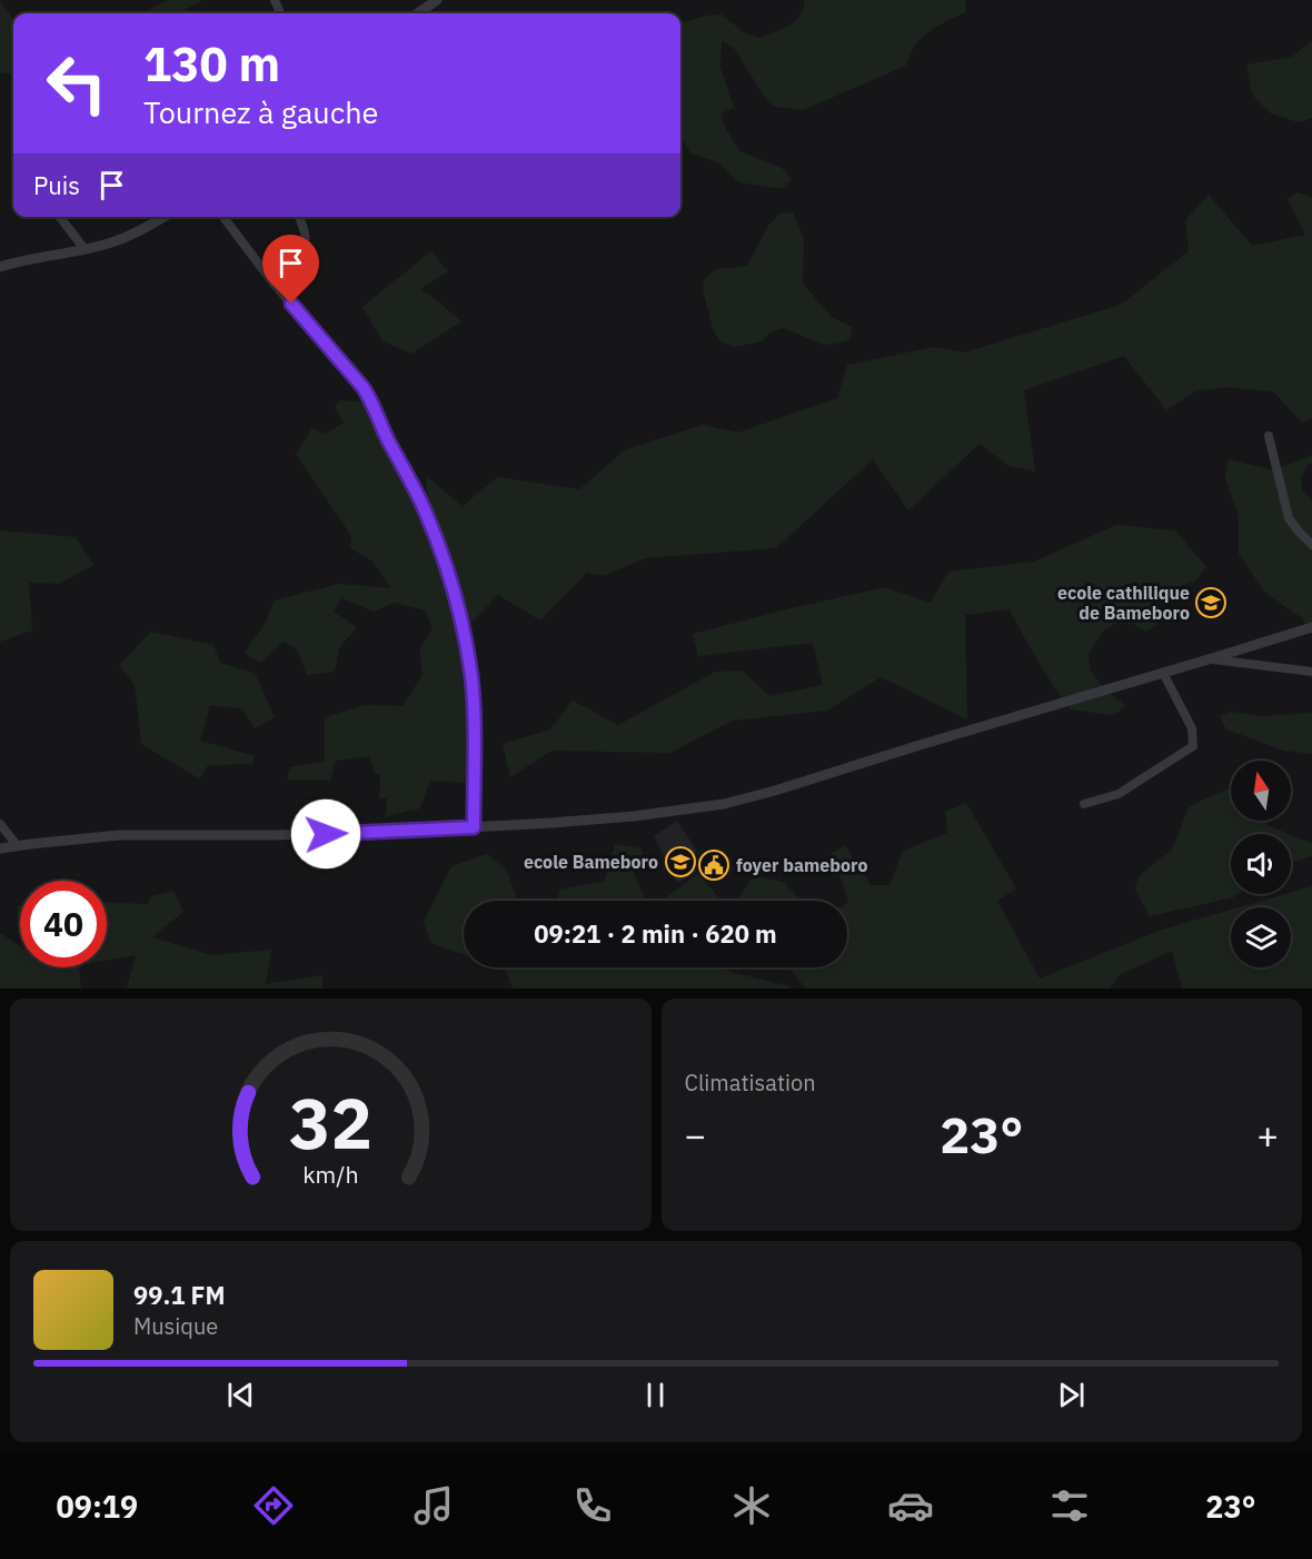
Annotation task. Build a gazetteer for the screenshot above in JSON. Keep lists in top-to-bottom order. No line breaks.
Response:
{"places":{"school or university":["ecole cathilique de Bameboro","ecole Bameboro"],"public building":["foyer bameboro"]},"north":"top","page":{"turn":["130 m","Tournez à gauche"],"then":"Puis","limit":"40","trip":"09:21 · 2 min · 620 m","tile":"Climatisation","heat":["−","23°","+"],"song":["99.1 FM","Musique"],"tabs":["09:19","23°"],"gauge":["32","km/h"]}}
